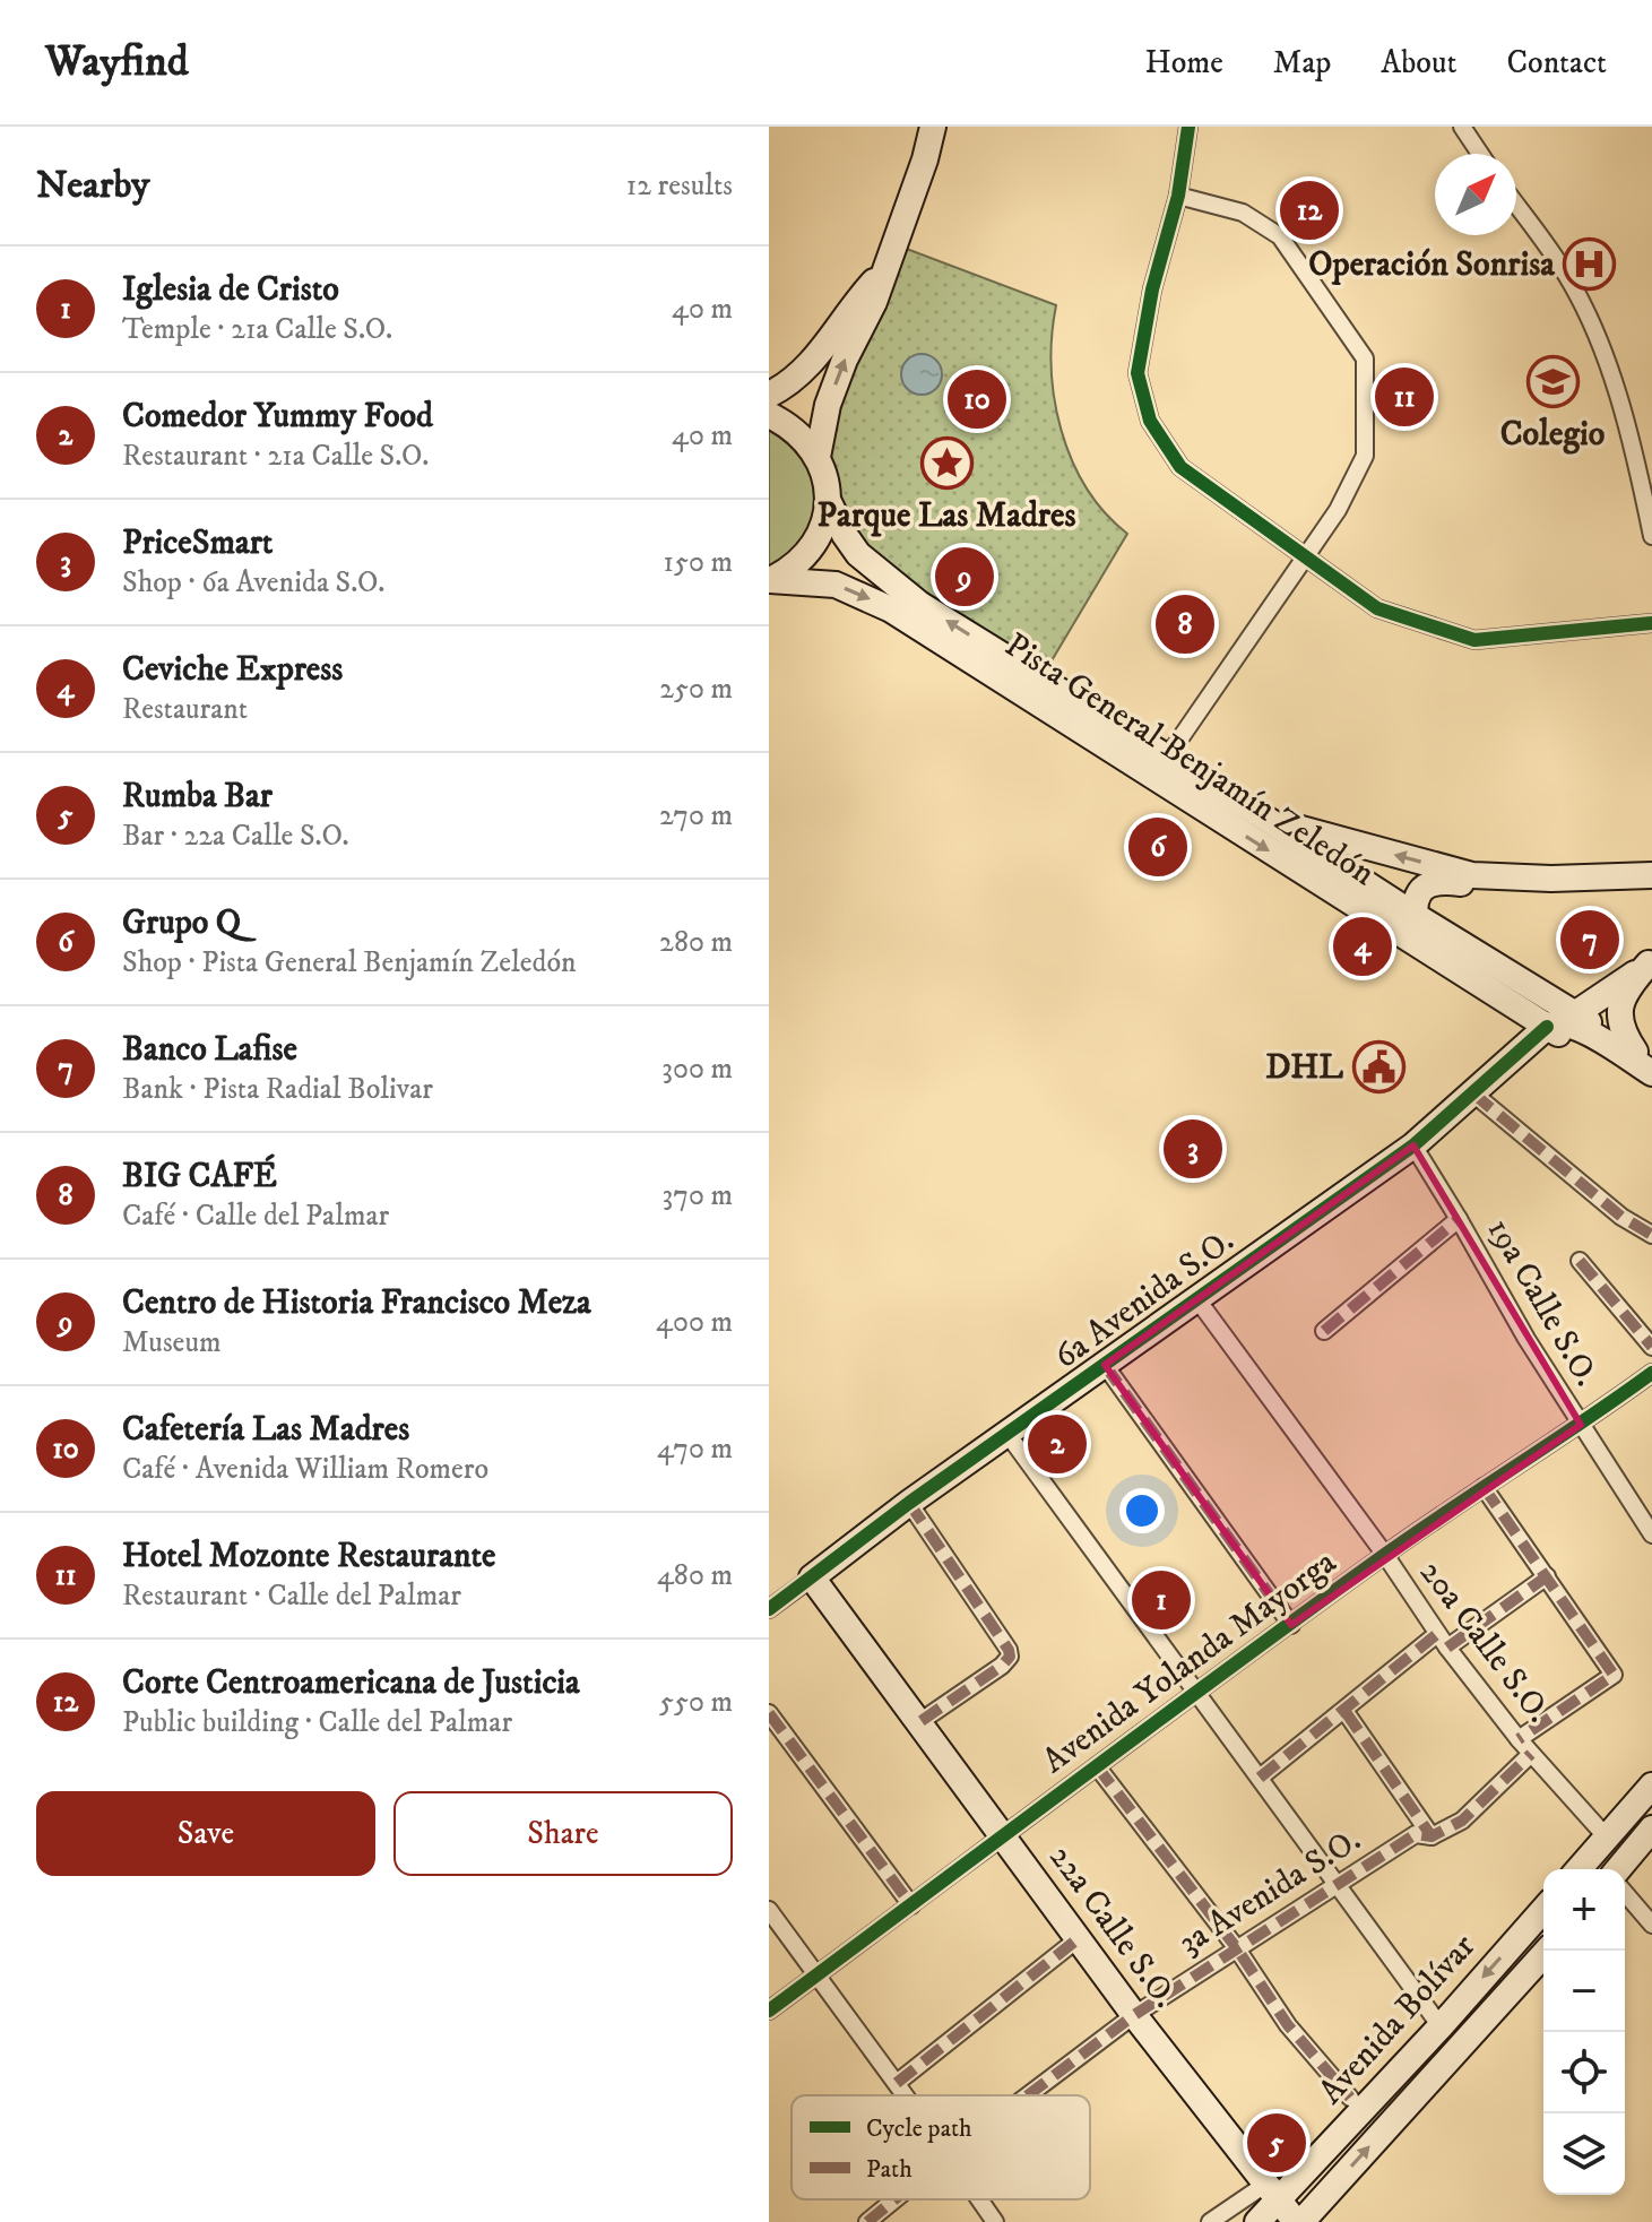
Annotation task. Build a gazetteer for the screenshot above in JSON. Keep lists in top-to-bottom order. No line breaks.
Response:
{"streets":{"main road":["Pista General Benjamín Zeledón","6a Avenida S.O.","22a Calle S.O.","Avenida Bolívar"],"street":["19a Calle S.O.","20a Calle S.O.","Avenida Yolanda Mayorga","3a Avenida S.O."]},"crossings":[["Pista General Benjamín Zeledón","6a Avenida S.O."],["6a Avenida S.O.","19a Calle S.O."],["6a Avenida S.O.","20a Calle S.O."],["6a Avenida S.O.","22a Calle S.O."],["19a Calle S.O.","Avenida Yolanda Mayorga"],["20a Calle S.O.","Avenida Yolanda Mayorga"],["20a Calle S.O.","3a Avenida S.O."],["Avenida Yolanda Mayorga","22a Calle S.O."],["3a Avenida S.O.","22a Calle S.O."],["22a Calle S.O.","Avenida Bolívar"]],"places":{"hospital":["Operación Sonrisa"],"school or university":["Colegio"],"place":["Parque Las Madres"],"public building":["DHL"]},"legend":["Cycle path","Path"],"north":"top right","page":{"header":"Wayfind","nav":["Home","Map","About","Contact"],"heading":["Nearby","12 results"],"pins":["12","11","10","9","8","6","7","4","3","2","1","5"],"list":[{"mark":"1","name":"Iglesia de Cristo","note":"Temple · 21a Calle S.O.","value":"40 m"},{"mark":"2","name":"Comedor Yummy Food","note":"Restaurant · 21a Calle S.O.","value":"40 m"},{"mark":"3","name":"PriceSmart","note":"Shop · 6a Avenida S.O.","value":"150 m"},{"mark":"4","name":"Ceviche Express","note":"Restaurant","value":"250 m"},{"mark":"5","name":"Rumba Bar","note":"Bar · 22a Calle S.O.","value":"270 m"},{"mark":"6","name":"Grupo Q","note":"Shop · Pista General Benjamín Zeledón","value":"280 m"},{"mark":"7","name":"Banco Lafise","note":"Bank · Pista Radial Bolivar","value":"300 m"},{"mark":"8","name":"BIG CAFÉ","note":"Café · Calle del Palmar","value":"370 m"},{"mark":"9","name":"Centro de Historia Francisco Meza","note":"Museum","value":"400 m"},{"mark":"10","name":"Cafetería Las Madres","note":"Café · Avenida William Romero","value":"470 m"},{"mark":"11","name":"Hotel Mozonte Restaurante","note":"Restaurant · Calle del Palmar","value":"480 m"},{"mark":"12","name":"Corte Centroamericana de Justicia","note":"Public building · Calle del Palmar","value":"550 m"}],"buttons":["Save","Share"],"map_buttons":["+","−"]}}
